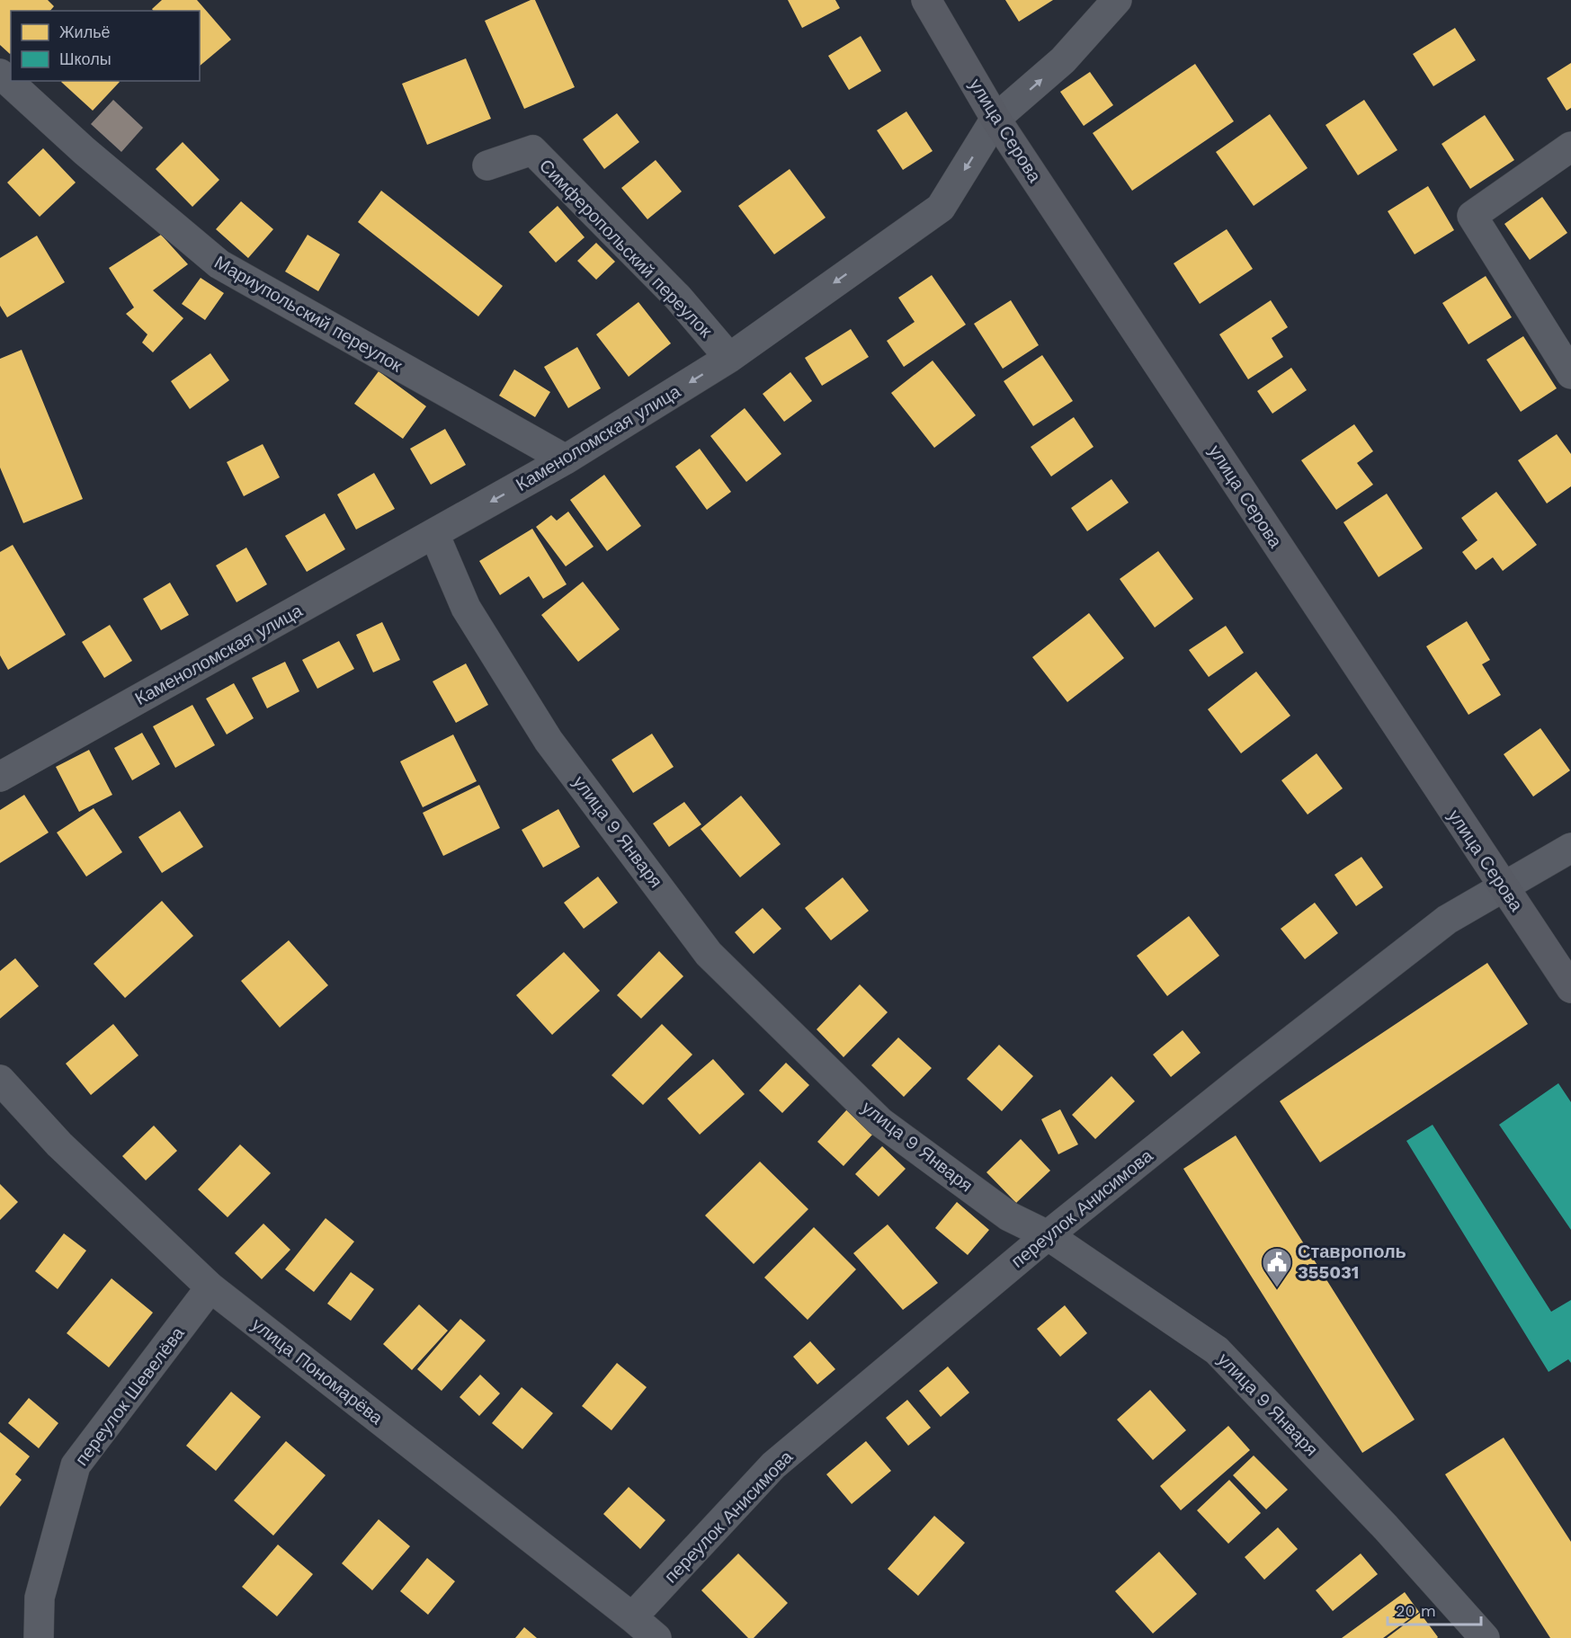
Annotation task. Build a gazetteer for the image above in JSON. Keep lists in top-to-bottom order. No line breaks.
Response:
{"streets":{"main road":["улица Серова"],"street":["Симферопольский переулок","Мариупольский переулок","Каменоломская улица","улица 9 Января","переулок Анисимова","улица Пономарёва","переулок Шевелёва"]},"crossings":[["улица Серова","Каменоломская улица"],["улица Серова","переулок Анисимова"],["Симферопольский переулок","Каменоломская улица"],["Мариупольский переулок","Каменоломская улица"],["Каменоломская улица","улица 9 Января"],["улица 9 Января","переулок Анисимова"],["переулок Анисимова","улица Пономарёва"],["улица Пономарёва","переулок Шевелёва"]],"places":{"public building":["Ставрополь 355031"]},"legend":["Жильё","Школы"],"scale_bar":"20 m"}
